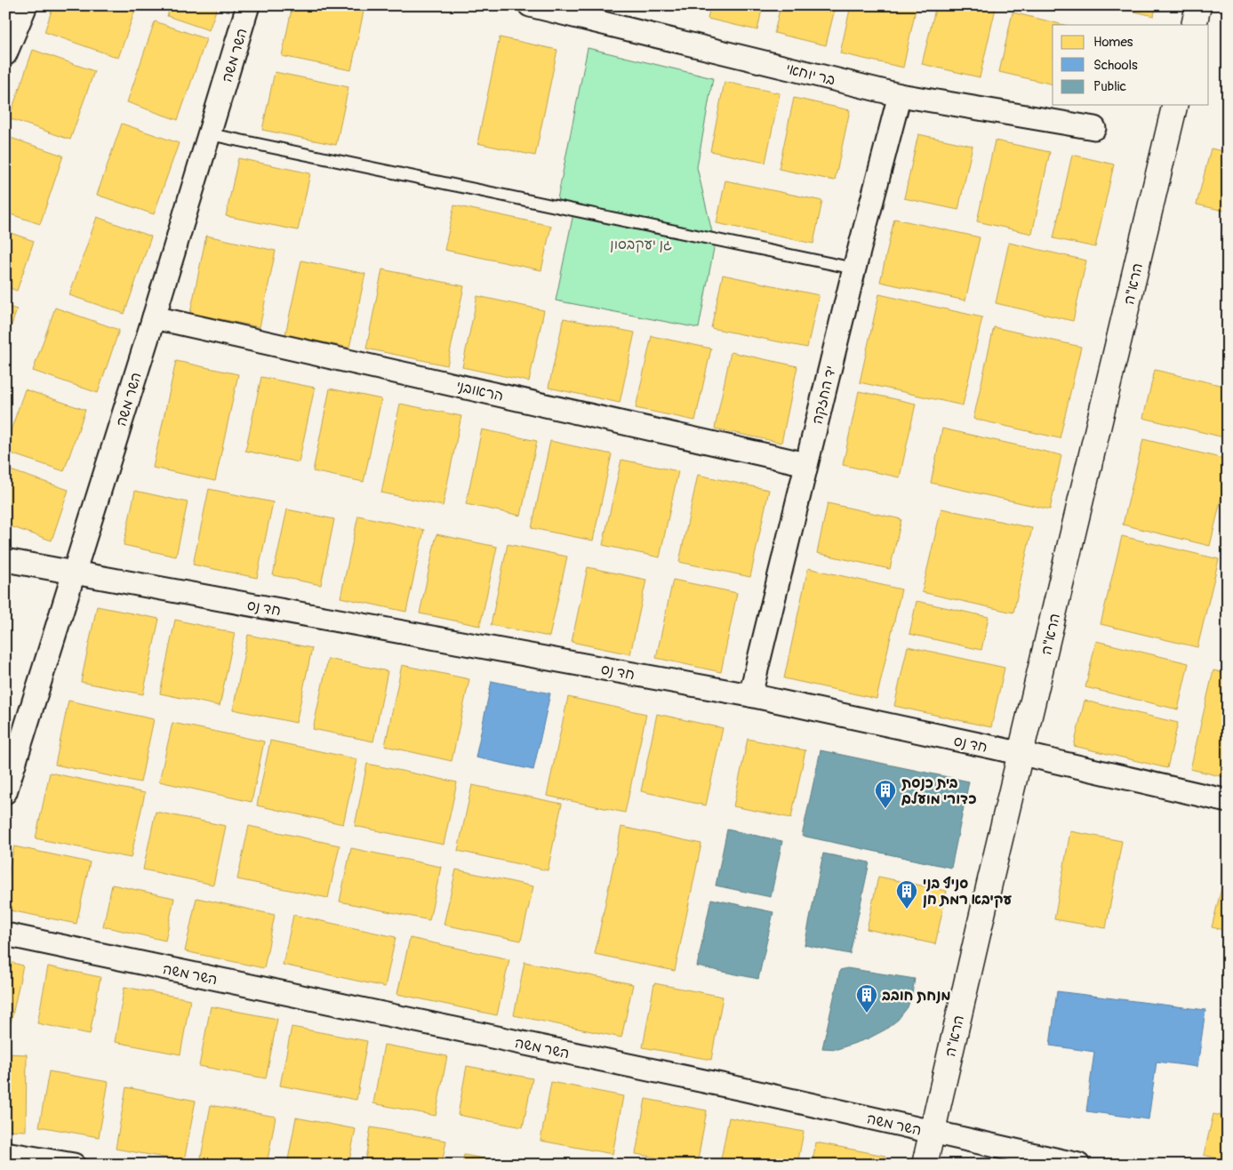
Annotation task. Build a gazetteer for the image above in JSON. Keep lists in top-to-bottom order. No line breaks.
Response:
{"streets":{"street":["השר משה","בר יוחאי","הרא\"ה","הראובני","יד החזקה","חד נס"]},"crossings":[["השר משה","הרא\"ה"],["השר משה","הראובני"],["השר משה","חד נס"],["בר יוחאי","יד החזקה"],["הרא\"ה","חד נס"],["הראובני","יד החזקה"],["יד החזקה","חד נס"]],"parks":["גן יעקבסון"],"places":{"building":["בית כנסת כדורי מועלם","סניף בני עקיבא רמת חן","מנחת חובב"]},"legend":["Homes","Schools","Public"]}
